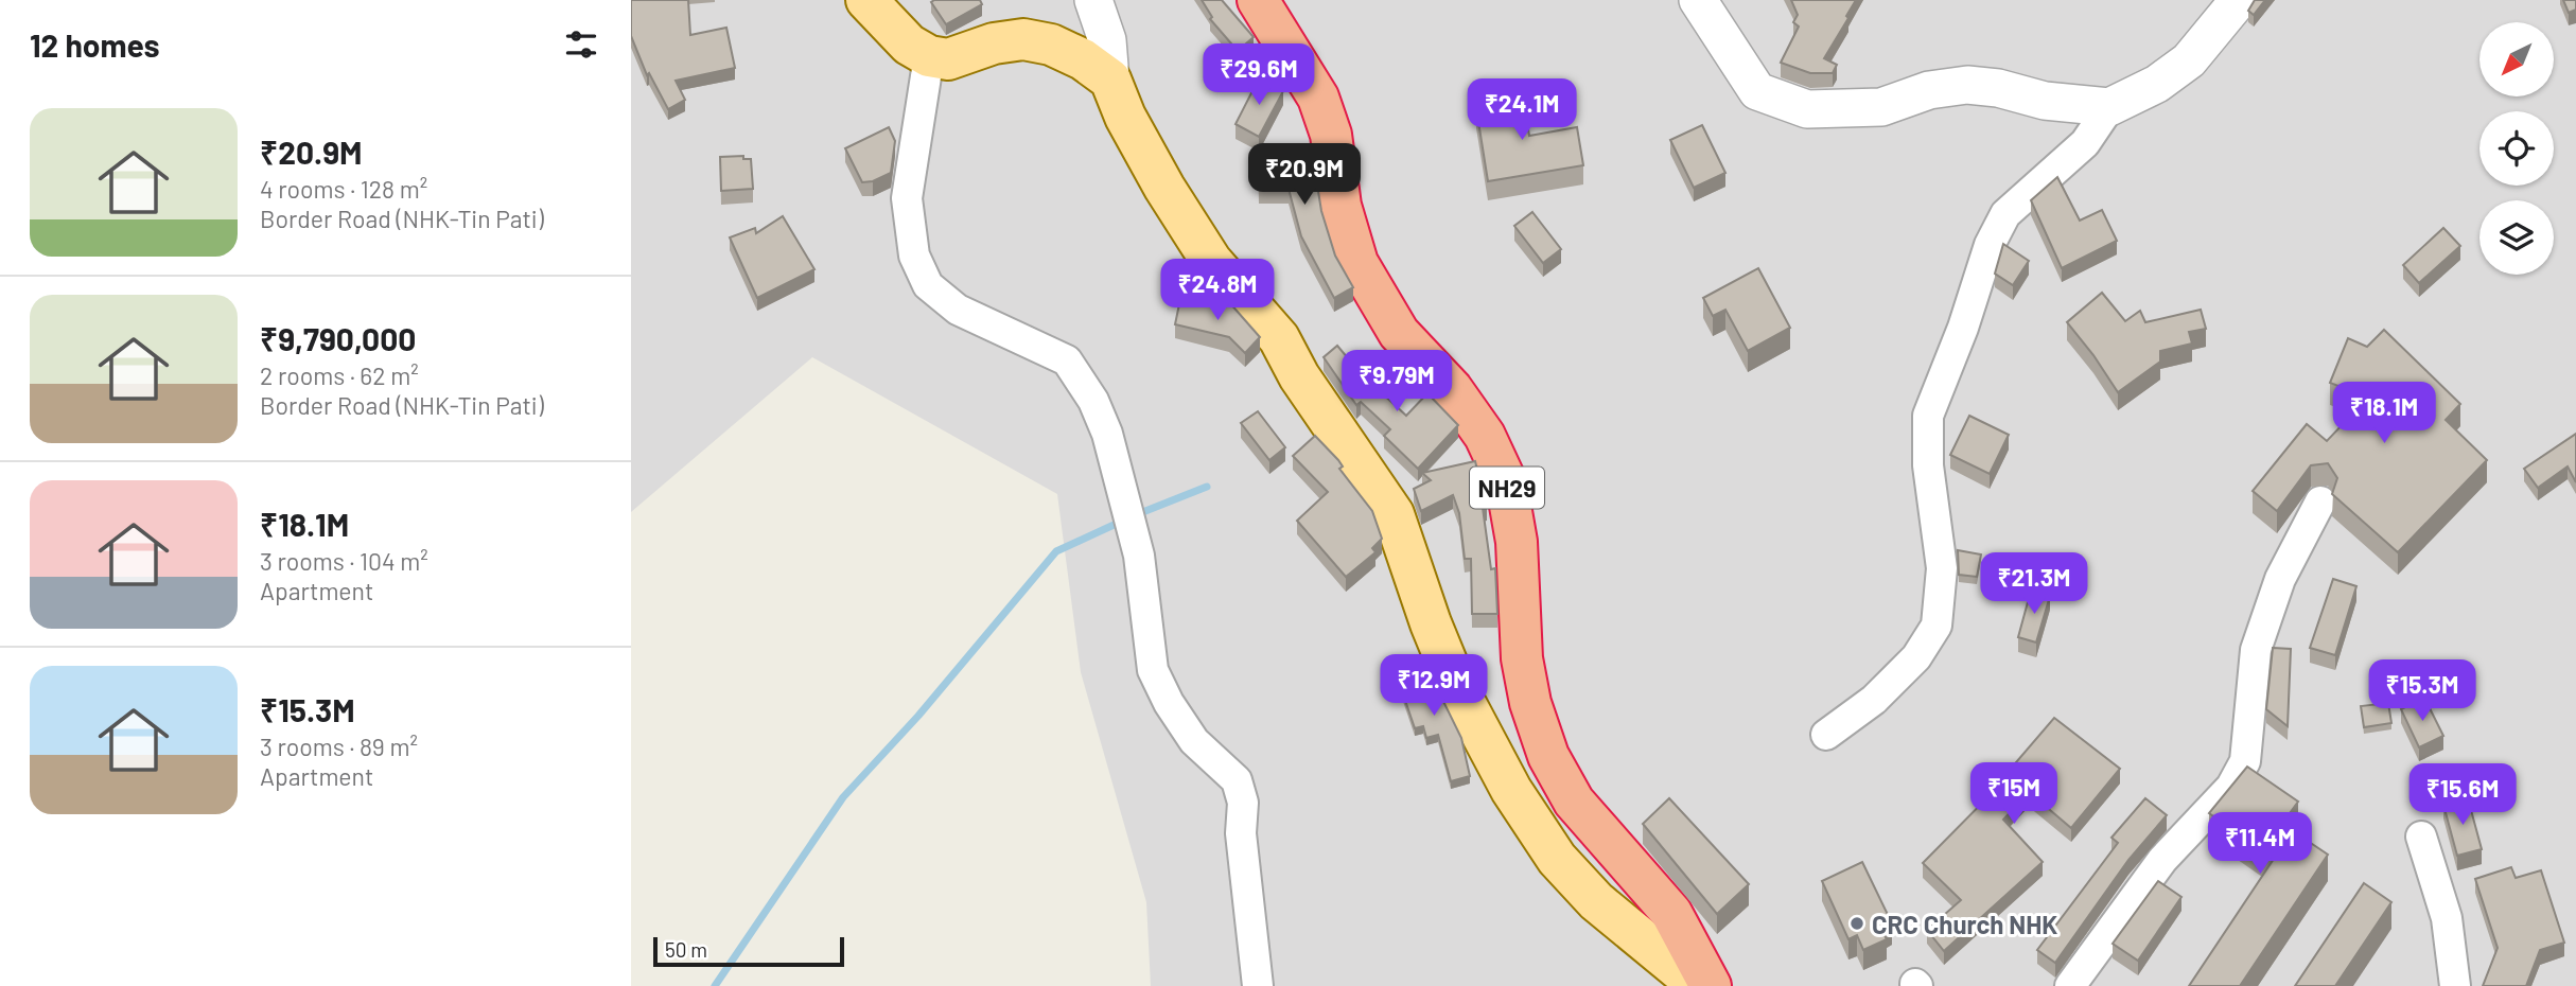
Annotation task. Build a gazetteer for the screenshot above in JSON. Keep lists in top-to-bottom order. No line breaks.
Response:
{"streets":{"highway":["NH29"]},"places":["CRC Church NHK"],"scale_bar":"50 m","north":"bottom left","page":{"heading":"12 homes","price":["₹29.6M","₹24.1M","₹20.9M","₹24.8M","₹9.79M","₹18.1M","₹21.3M","₹12.9M","₹15.3M","₹15M","₹15.6M","₹11.4M"],"list":[{"name":"₹20.9M","note":"4 rooms · 128 m² · Border Road (NHK-Tin Pati)"},{"name":"₹9,790,000","note":"2 rooms · 62 m² · Border Road (NHK-Tin Pati)"},{"name":"₹18.1M","note":"3 rooms · 104 m² · Apartment"},{"name":"₹15.3M","note":"3 rooms · 89 m² · Apartment"}],"scale":"50 m"}}
